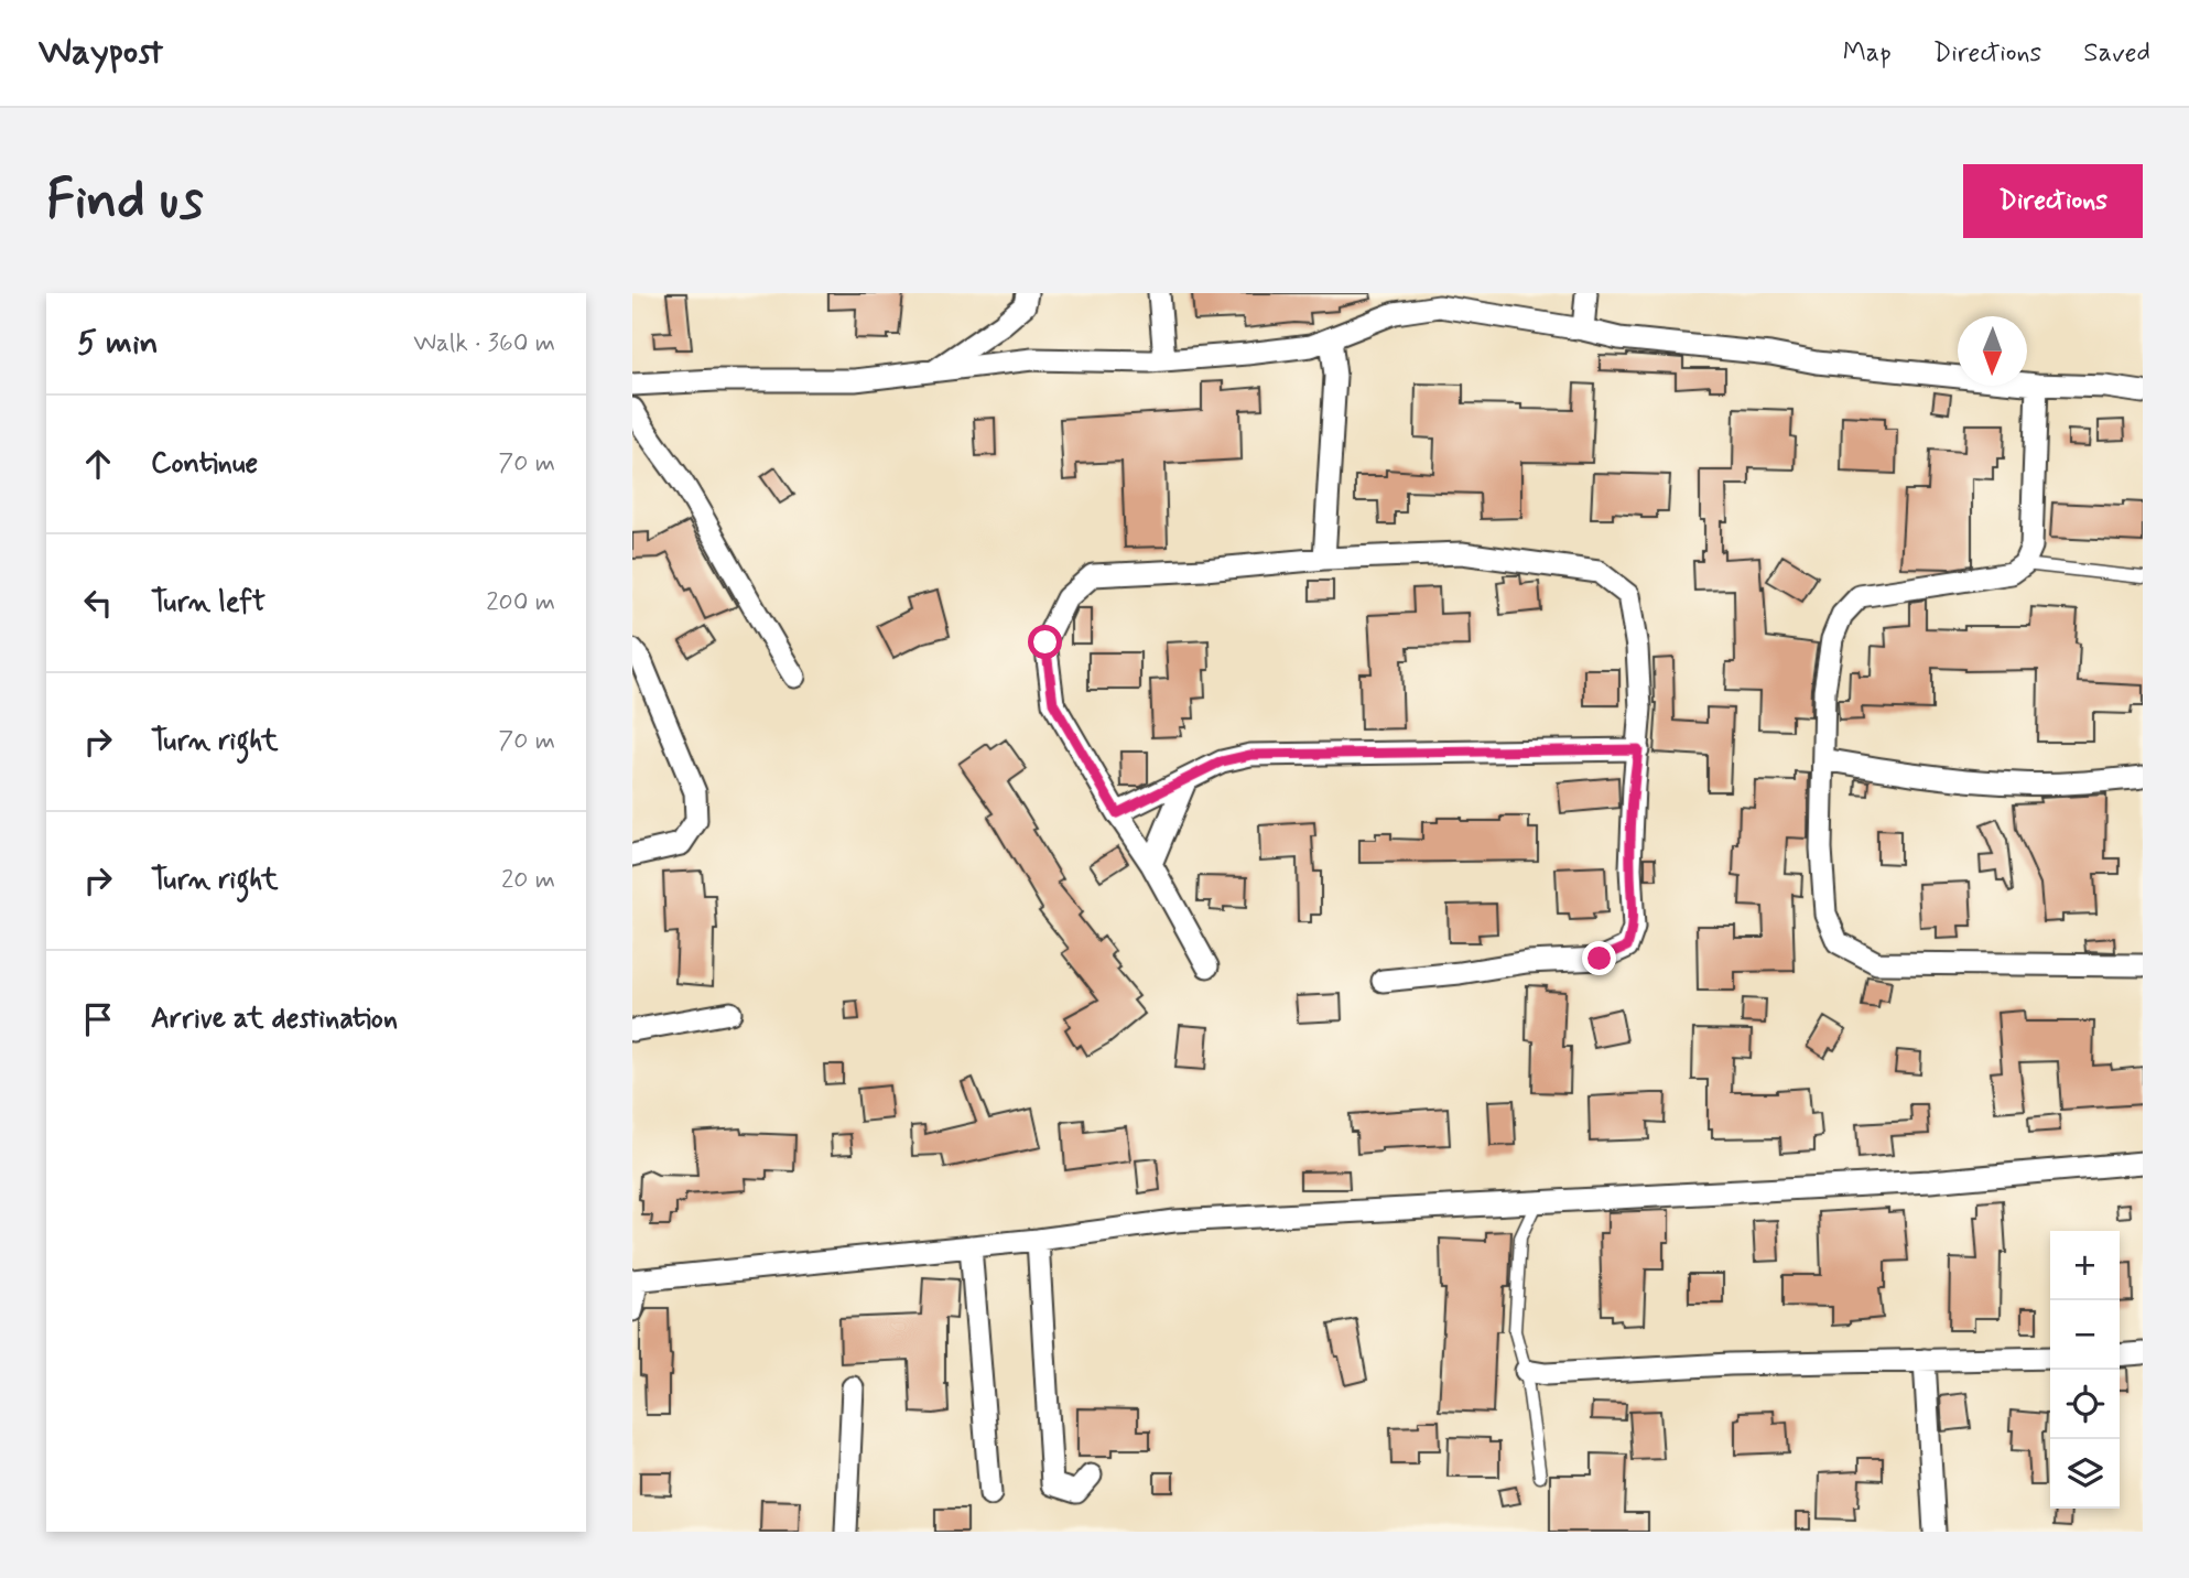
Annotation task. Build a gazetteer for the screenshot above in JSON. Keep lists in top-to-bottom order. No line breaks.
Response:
{"north":"bottom","page":{"header":"Waypost","nav":["Map","Directions","Saved"],"buttons":"Directions","title":"Find us","heading":["5 min","Walk · 360 m"],"list":[["Continue","70 m"],["Turn left","200 m"],["Turn right","70 m"],["Turn right","20 m"],"Arrive at destination"],"map_buttons":["+","−"]}}
